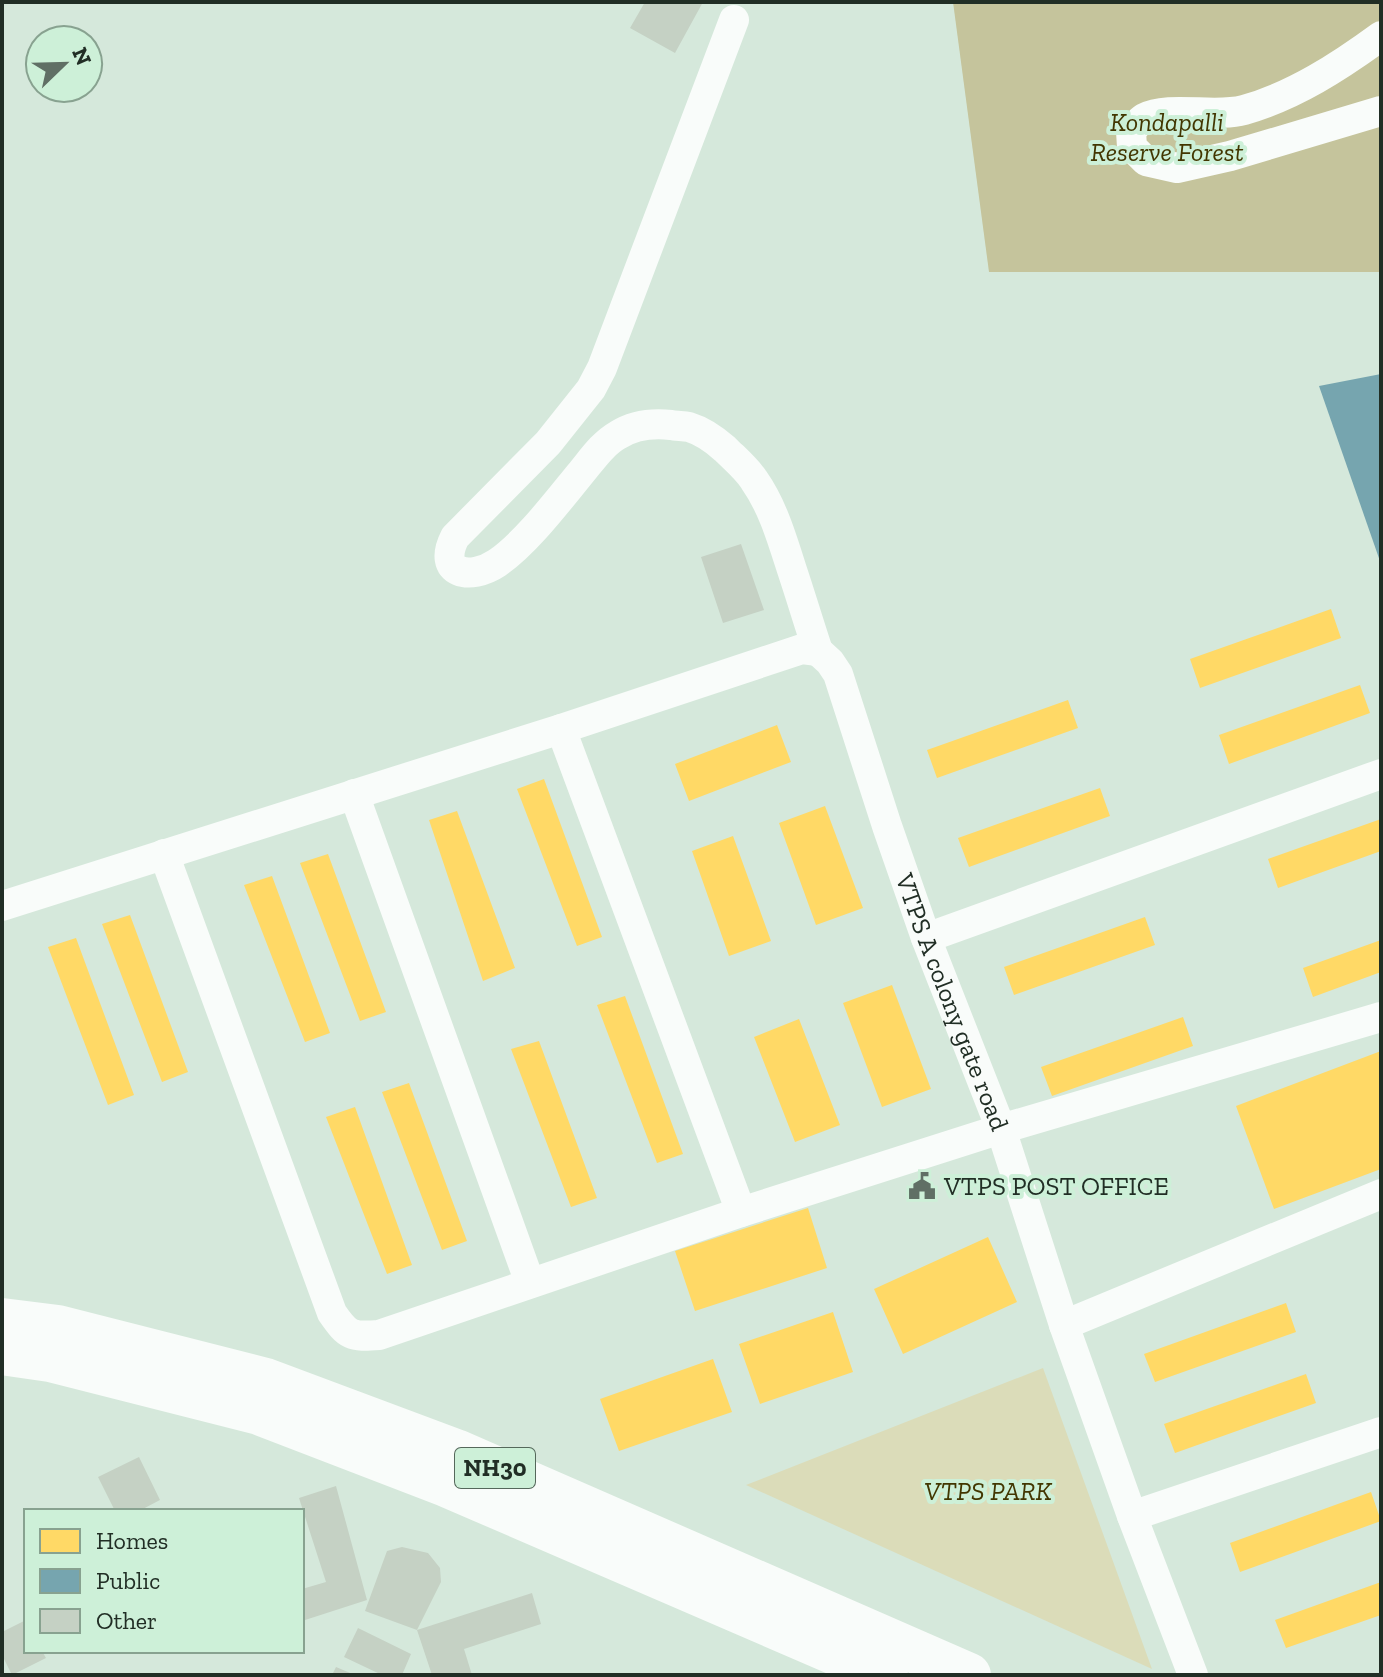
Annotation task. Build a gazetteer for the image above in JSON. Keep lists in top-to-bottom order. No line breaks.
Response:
{"streets":{"highway":["NH30"],"street":["VTPS A colony gate road"]},"parks":["Kondapalli Reserve Forest","VTPS PARK"],"places":{"public building":["VTPS POST OFFICE"]},"legend":["Homes","Public","Other"],"north":"top right"}
